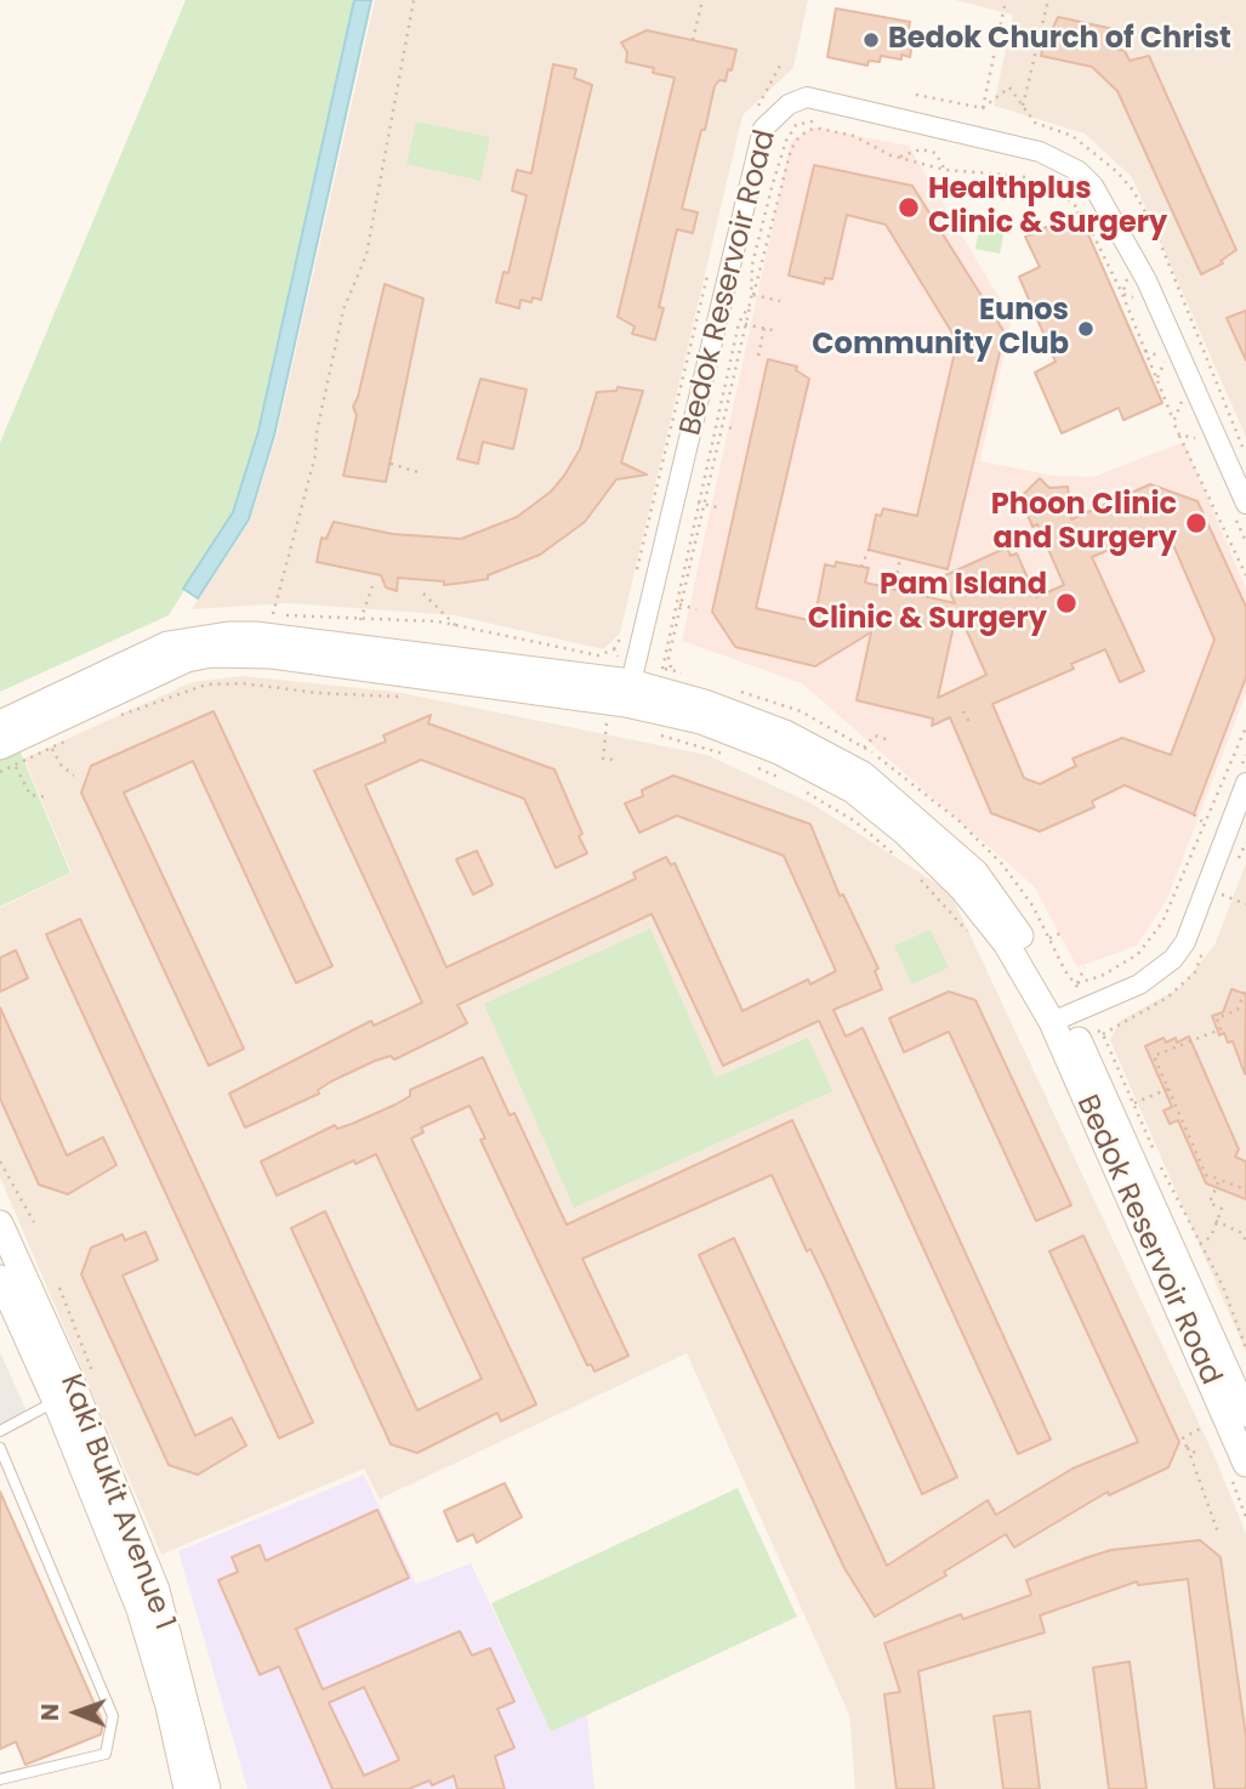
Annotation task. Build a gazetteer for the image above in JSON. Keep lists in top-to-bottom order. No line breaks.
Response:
{"streets":{"main road":["Bedok Reservoir Road","Kaki Bukit Avenue 1"]},"places":["Bedok Church of Christ","Healthplus Clinic & Surgery","Eunos Community Club","Phoon Clinic and Surgery","Pam Island Clinic & Surgery"],"north":"left"}
